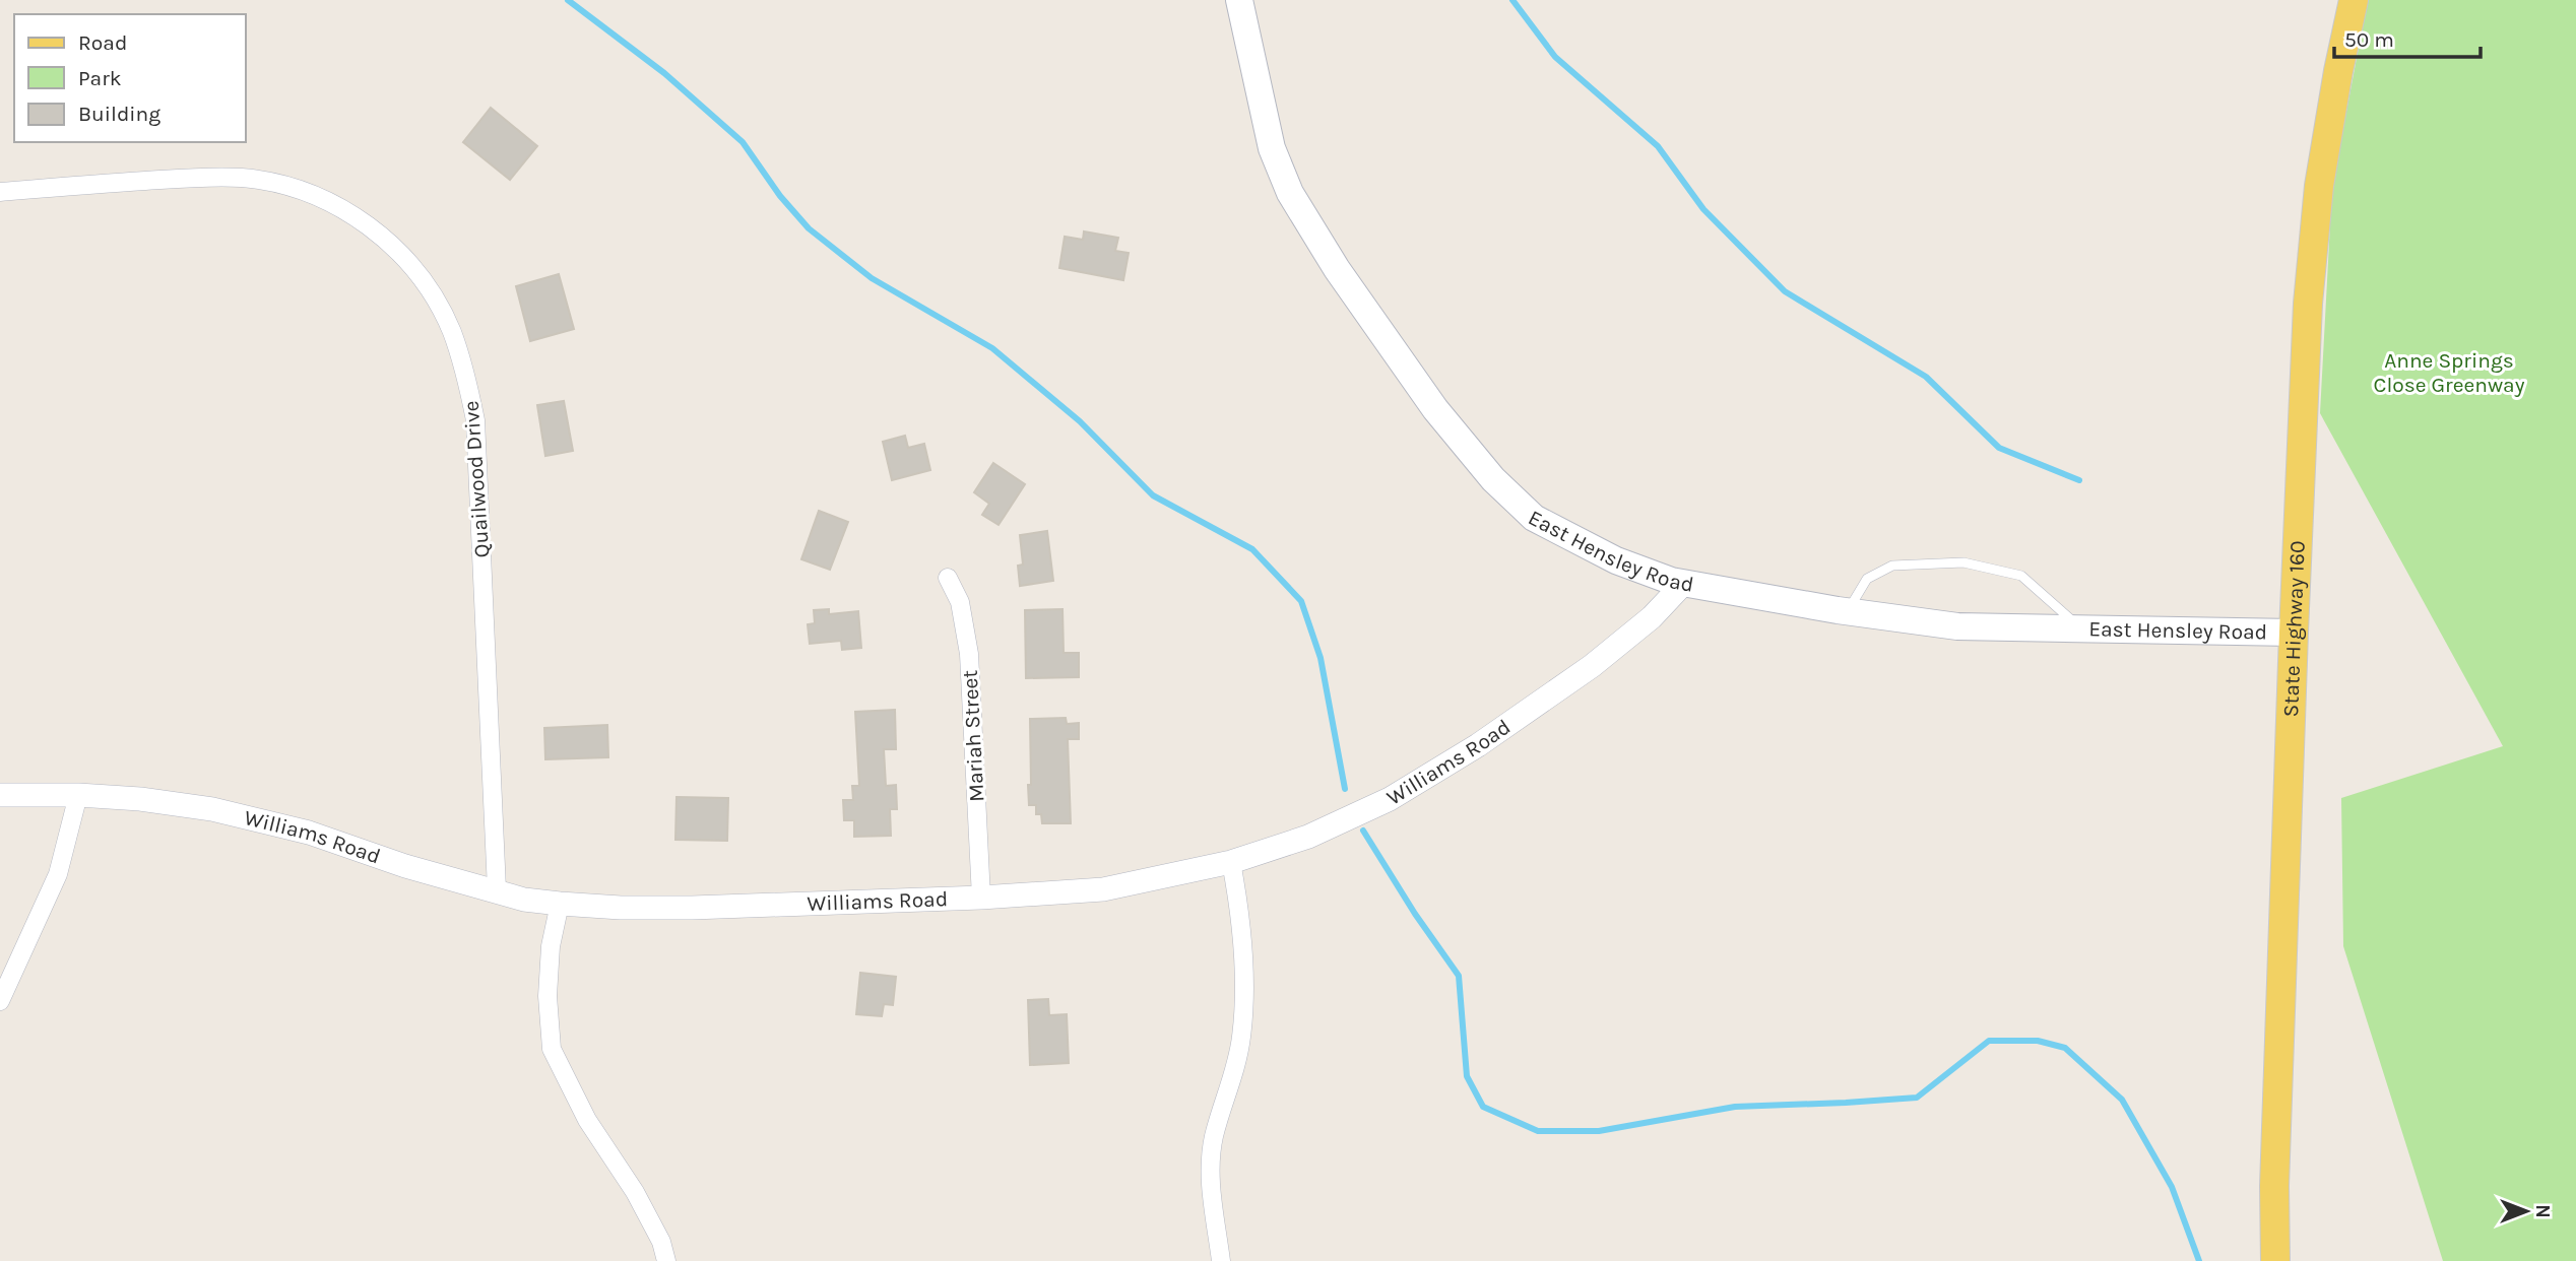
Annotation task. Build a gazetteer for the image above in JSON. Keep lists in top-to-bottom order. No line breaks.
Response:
{"streets":{"main road":["East Hensley Road","State Highway 160"],"street":["Quailwood Drive","Mariah Street","Williams Road"]},"crossings":[["Quailwood Drive","Williams Road"],["East Hensley Road","State Highway 160"],["East Hensley Road","Williams Road"],["Mariah Street","Williams Road"]],"parks":["Anne Springs Close Greenway"],"legend":["Road","Park","Building"],"scale_bar":"50 m","north":"right"}
